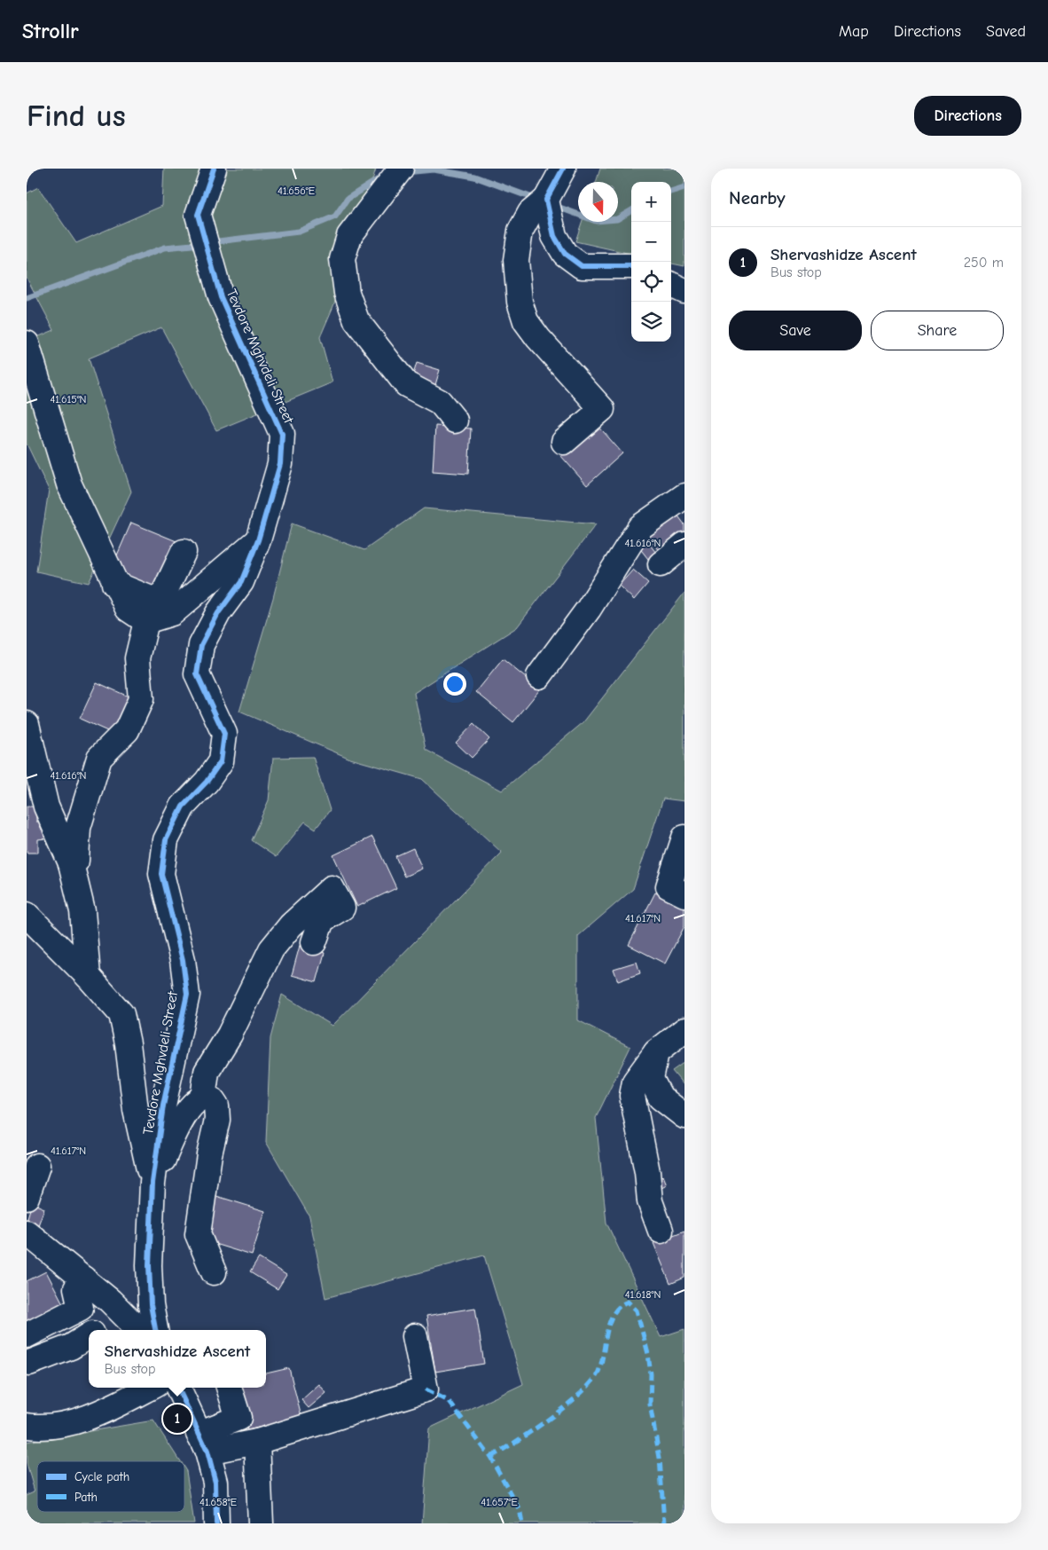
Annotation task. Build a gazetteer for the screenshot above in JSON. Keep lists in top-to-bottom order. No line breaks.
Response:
{"streets":{"street":["Tevdore Mghvdeli Street"]},"legend":["Cycle path","Path"],"north":"bottom","page":{"header":"Strollr","nav":["Map","Directions","Saved"],"buttons":["Directions",["Save","Share"]],"title":"Find us","heading":"Nearby","map_buttons":["+","−"],"list":[{"mark":"1","name":"Shervashidze Ascent","note":"Bus stop","value":"250 m"}],"popup":["Shervashidze Ascent","Bus stop"],"pins":"1"},"coordinates":["41.656°E","41.615°N","41.616°N","41.617°N","41.618°N","41.658°E","41.657°E"]}
